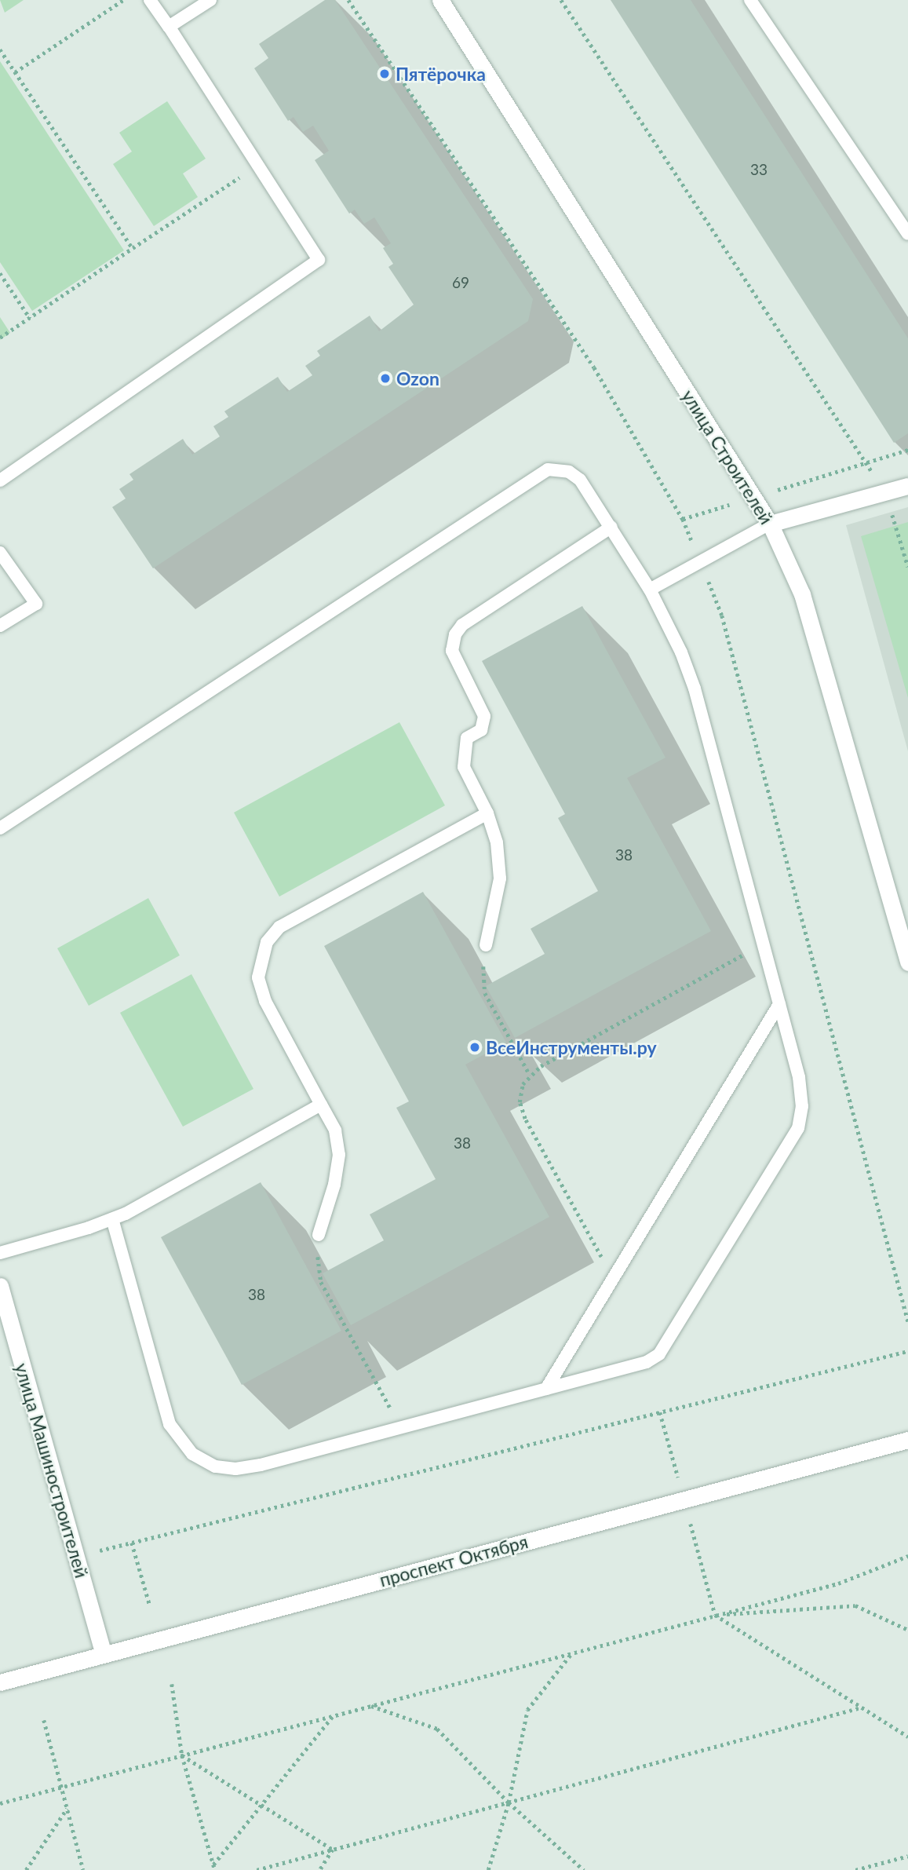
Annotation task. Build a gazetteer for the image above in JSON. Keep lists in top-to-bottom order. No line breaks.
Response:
{"streets":{"street":["улица Строителей","улица Машиностроителей","проспект Октября"]},"crossings":[["улица Машиностроителей","проспект Октября"]],"places":["Пятёрочка","Ozon","ВсеИнструменты.ру"],"house_numbers":["33","69","38","38","38"]}
